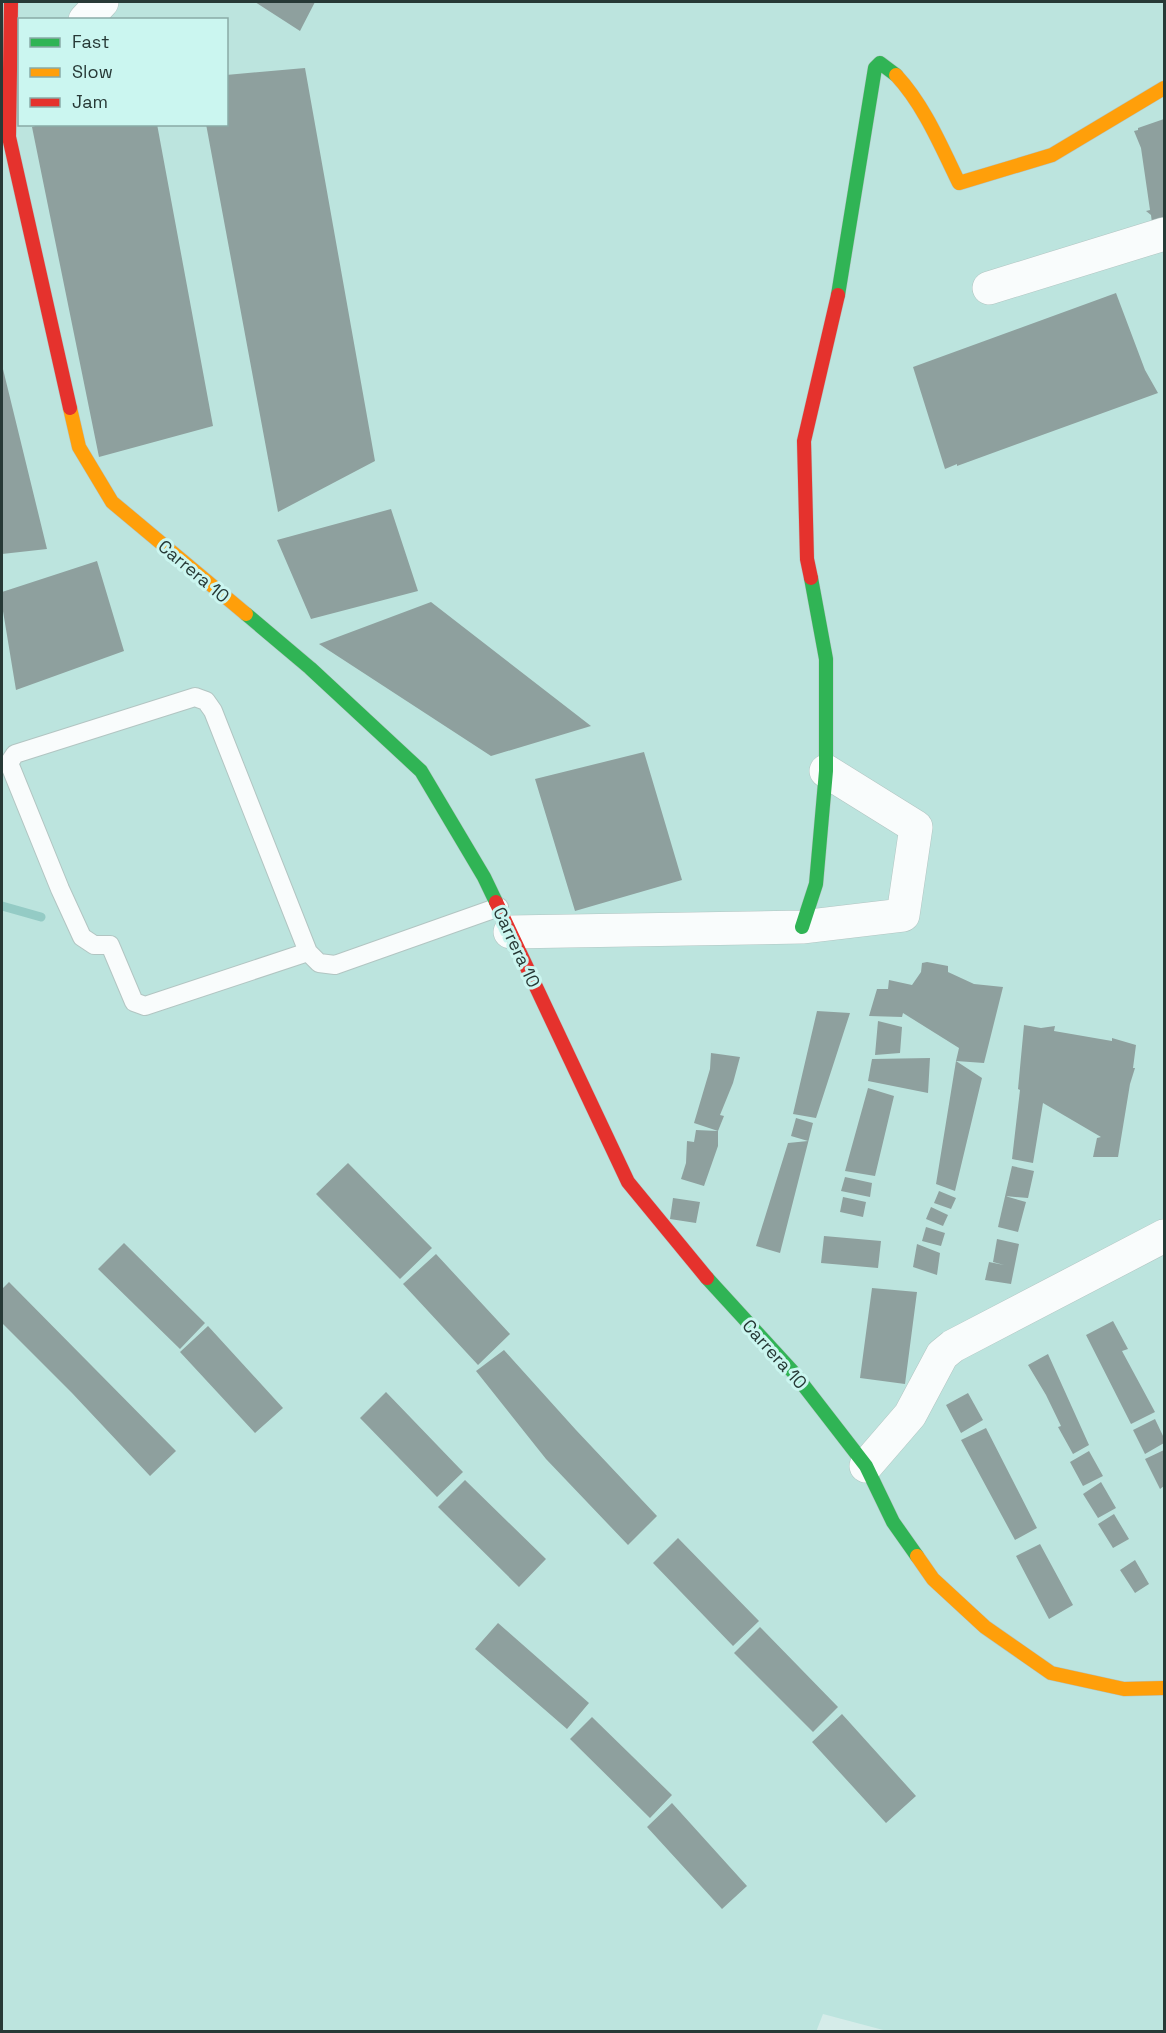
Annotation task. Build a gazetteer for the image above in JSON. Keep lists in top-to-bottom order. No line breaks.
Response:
{"streets":{"street":["Carrera 10"]},"legend":["Fast","Slow","Jam"]}
